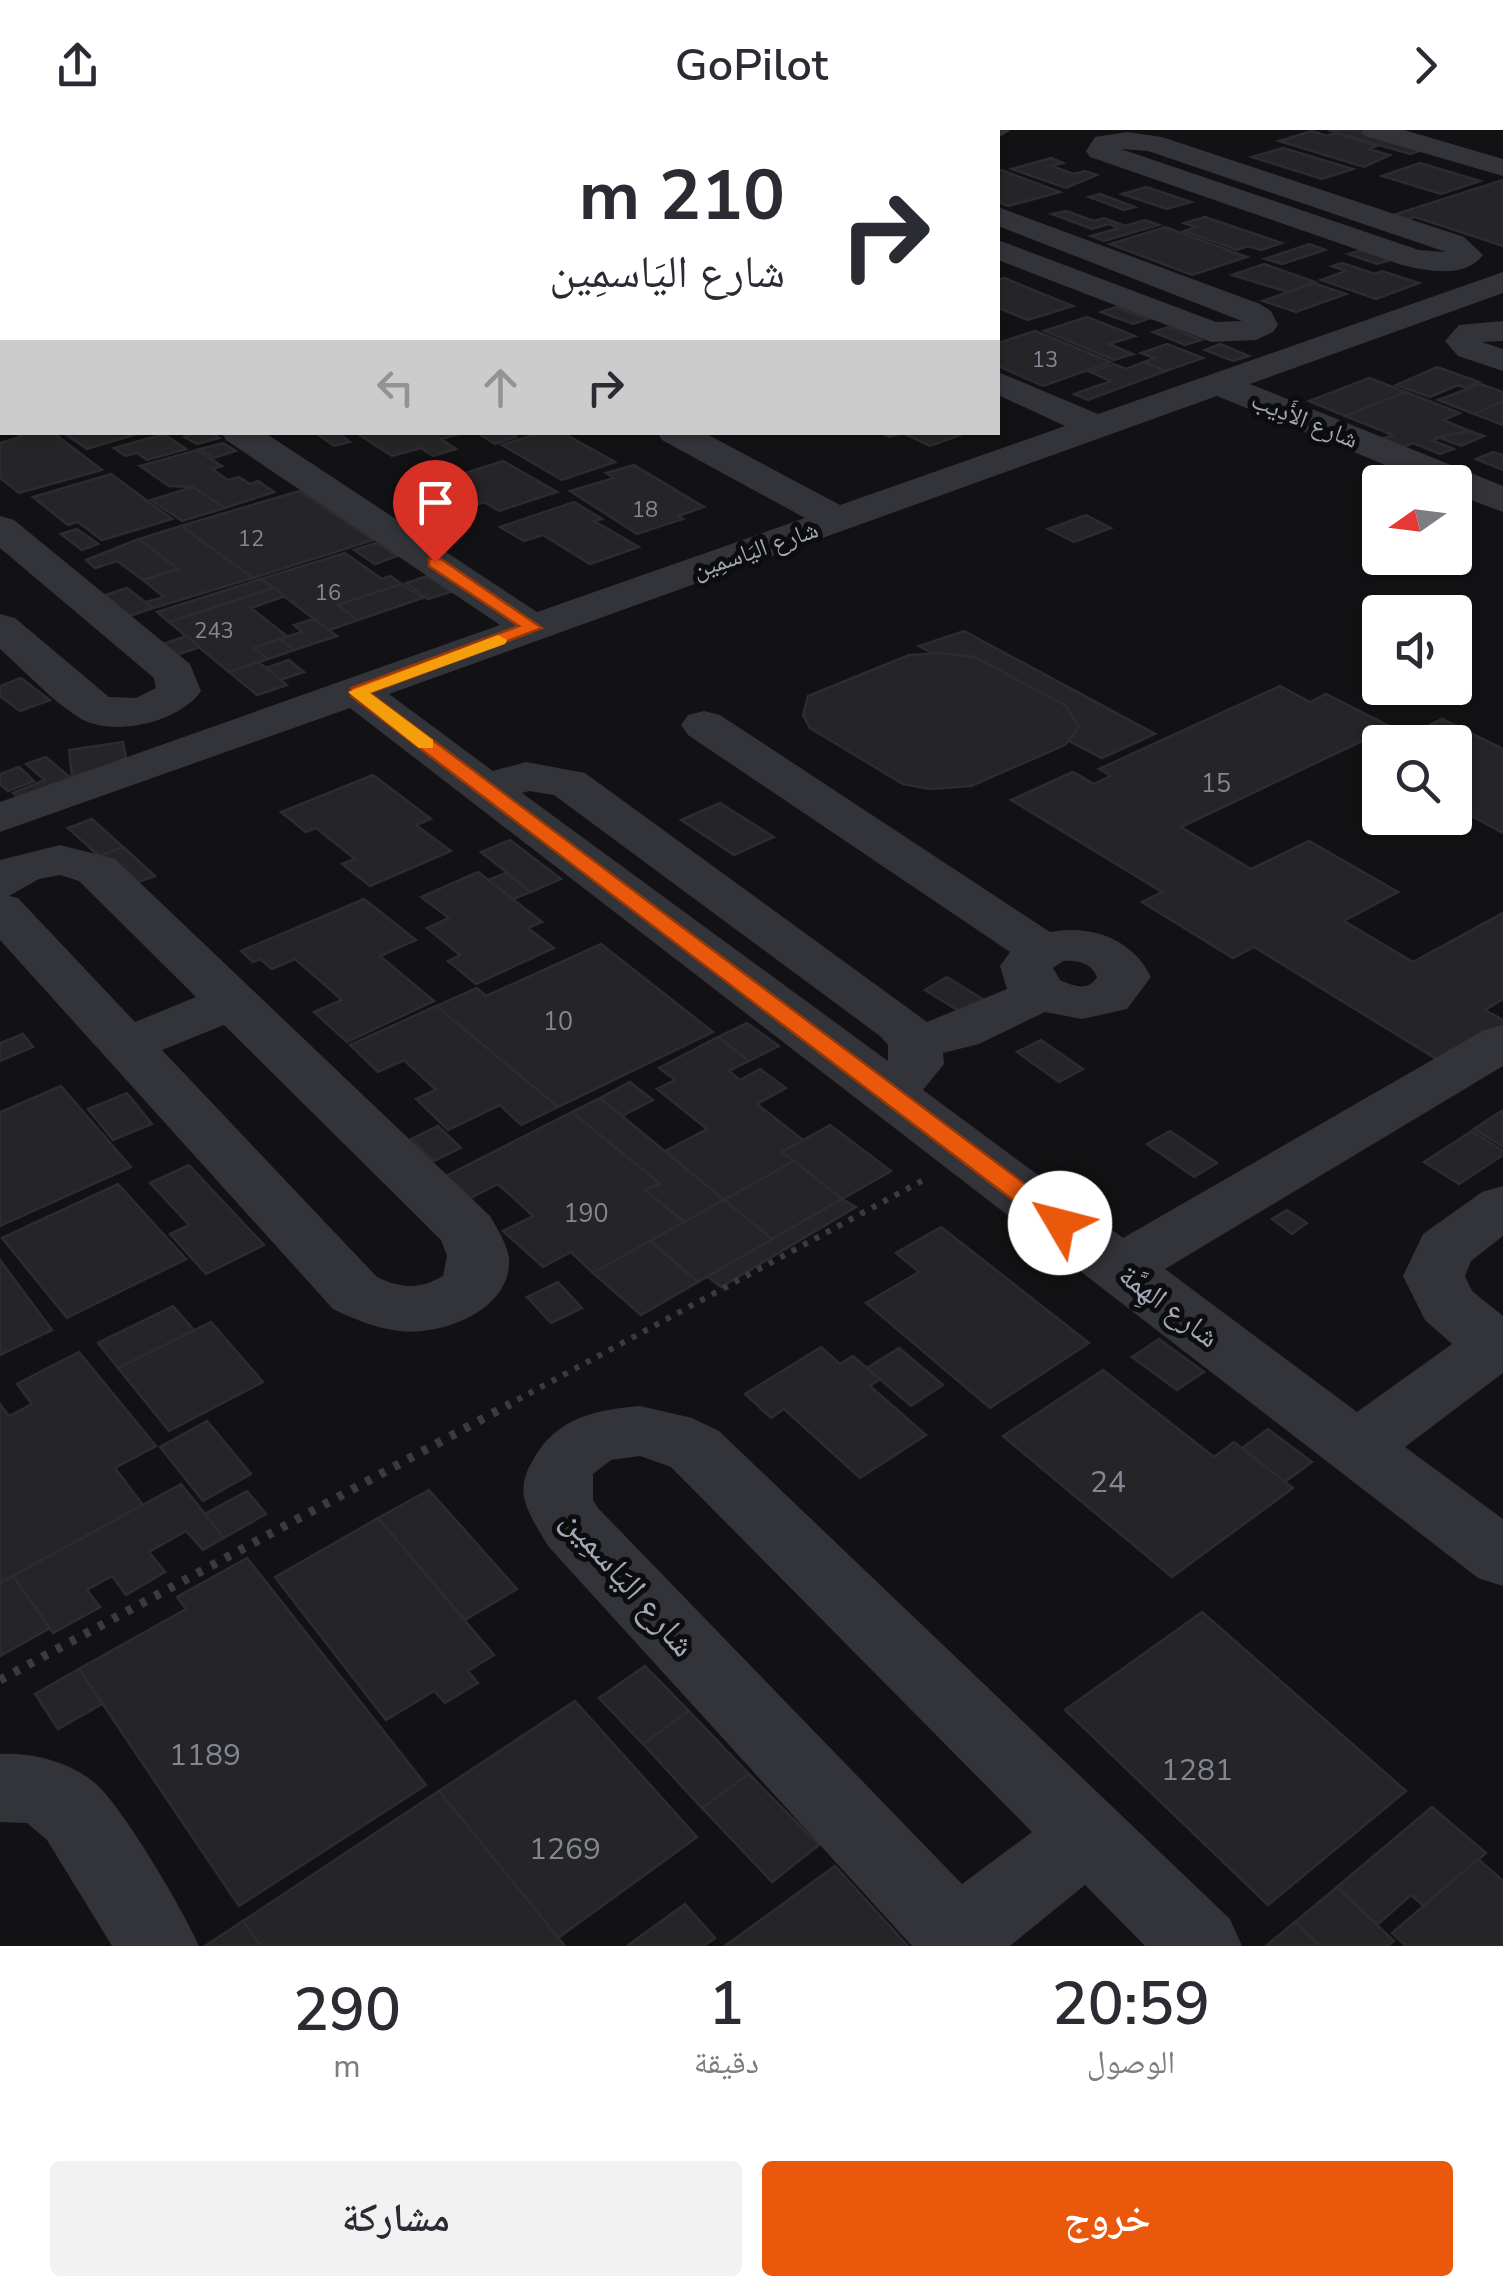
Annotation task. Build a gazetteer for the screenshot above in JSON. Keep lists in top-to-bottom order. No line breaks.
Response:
{"streets":{"street":["شارع الأَدِيب","شارع اليَاسمِين","شارع الهِمَّة"]},"crossings":[["شارع الأَدِيب","شارع اليَاسمِين"],["شارع اليَاسمِين","شارع الهِمَّة"]],"house_numbers":["13","18","12","16","243","15","10","190","24","1189","1281","1269"],"north":"left","page":{"header":"GoPilot","turn":["210 m","شارع اليَاسمِين"],"eta":["20:59","الوصول","1","دقيقة","290","m"],"buttons":["خروج","مشاركة"]}}
